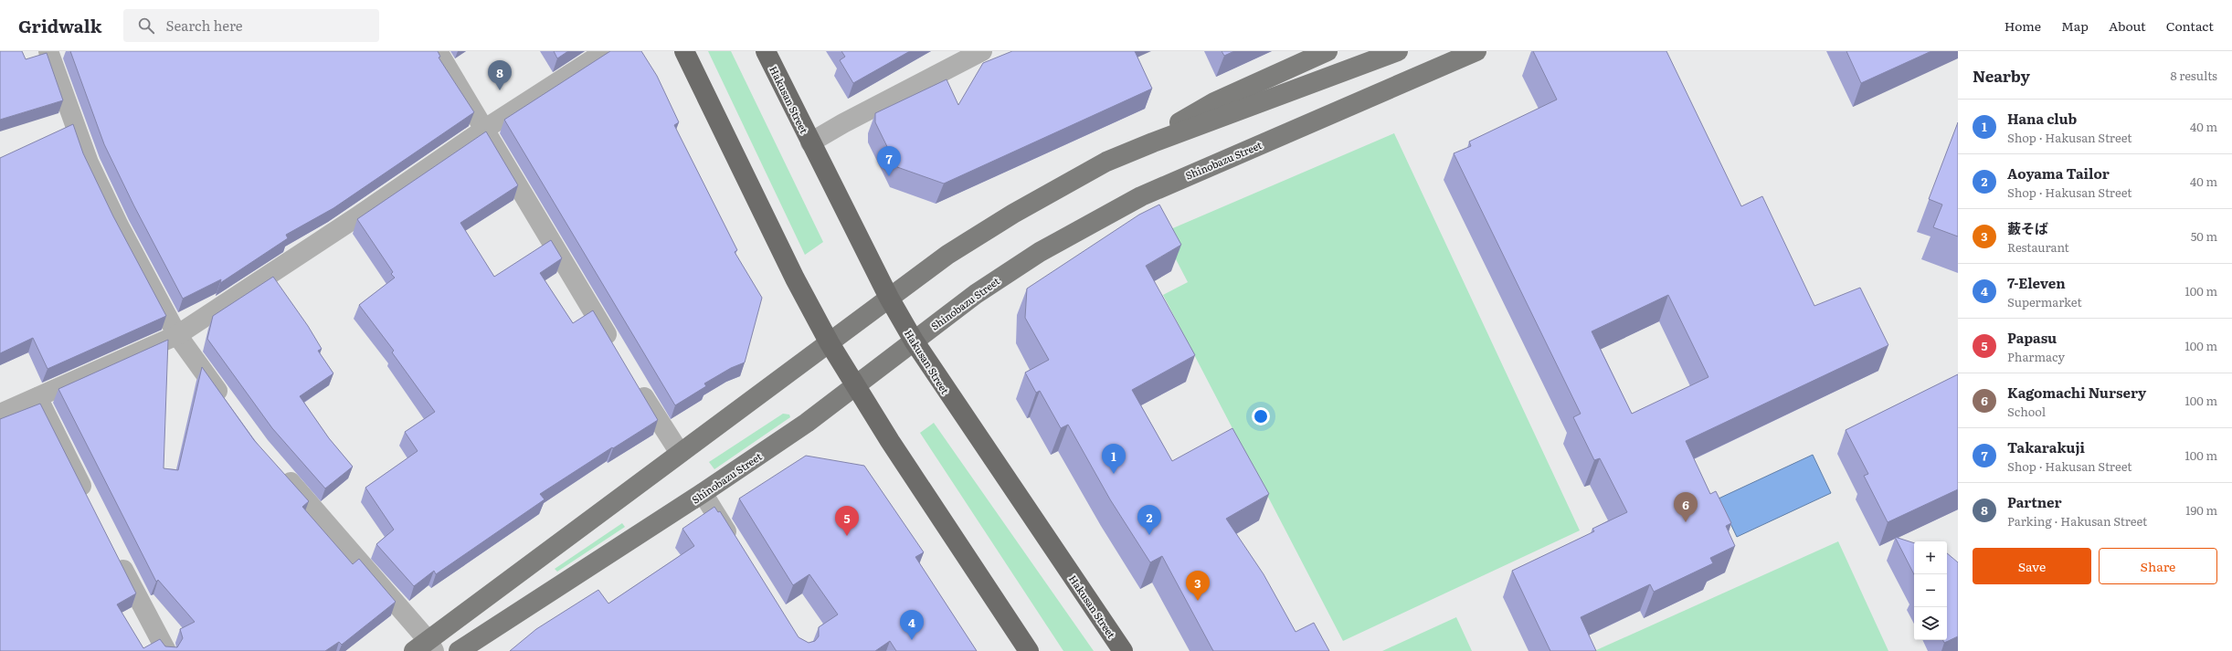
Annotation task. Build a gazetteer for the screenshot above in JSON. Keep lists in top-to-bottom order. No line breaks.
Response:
{"streets":{"highway":["Hakusan Street"],"main road":["Shinobazu Street"]},"crossings":[["Hakusan Street","Shinobazu Street"]],"page":{"header":"Gridwalk","search":"Search here","nav":["Home","Map","About","Contact"],"heading":["Nearby","8 results"],"pins":["8","7","1","6","2","5","3","4"],"list":[{"mark":"1","name":"Hana club","note":"Shop · Hakusan Street","value":"40 m"},{"mark":"2","name":"Aoyama Tailor","note":"Shop · Hakusan Street","value":"40 m"},{"mark":"3","name":"藪そば","note":"Restaurant","value":"50 m"},{"mark":"4","name":"7-Eleven","note":"Supermarket","value":"100 m"},{"mark":"5","name":"Papasu","note":"Pharmacy","value":"100 m"},{"mark":"6","name":"Kagomachi Nursery","note":"School","value":"100 m"},{"mark":"7","name":"Takarakuji","note":"Shop · Hakusan Street","value":"100 m"},{"mark":"8","name":"Partner","note":"Parking · Hakusan Street","value":"190 m"}],"buttons":["Save","Share"],"map_buttons":["+","−"]}}
